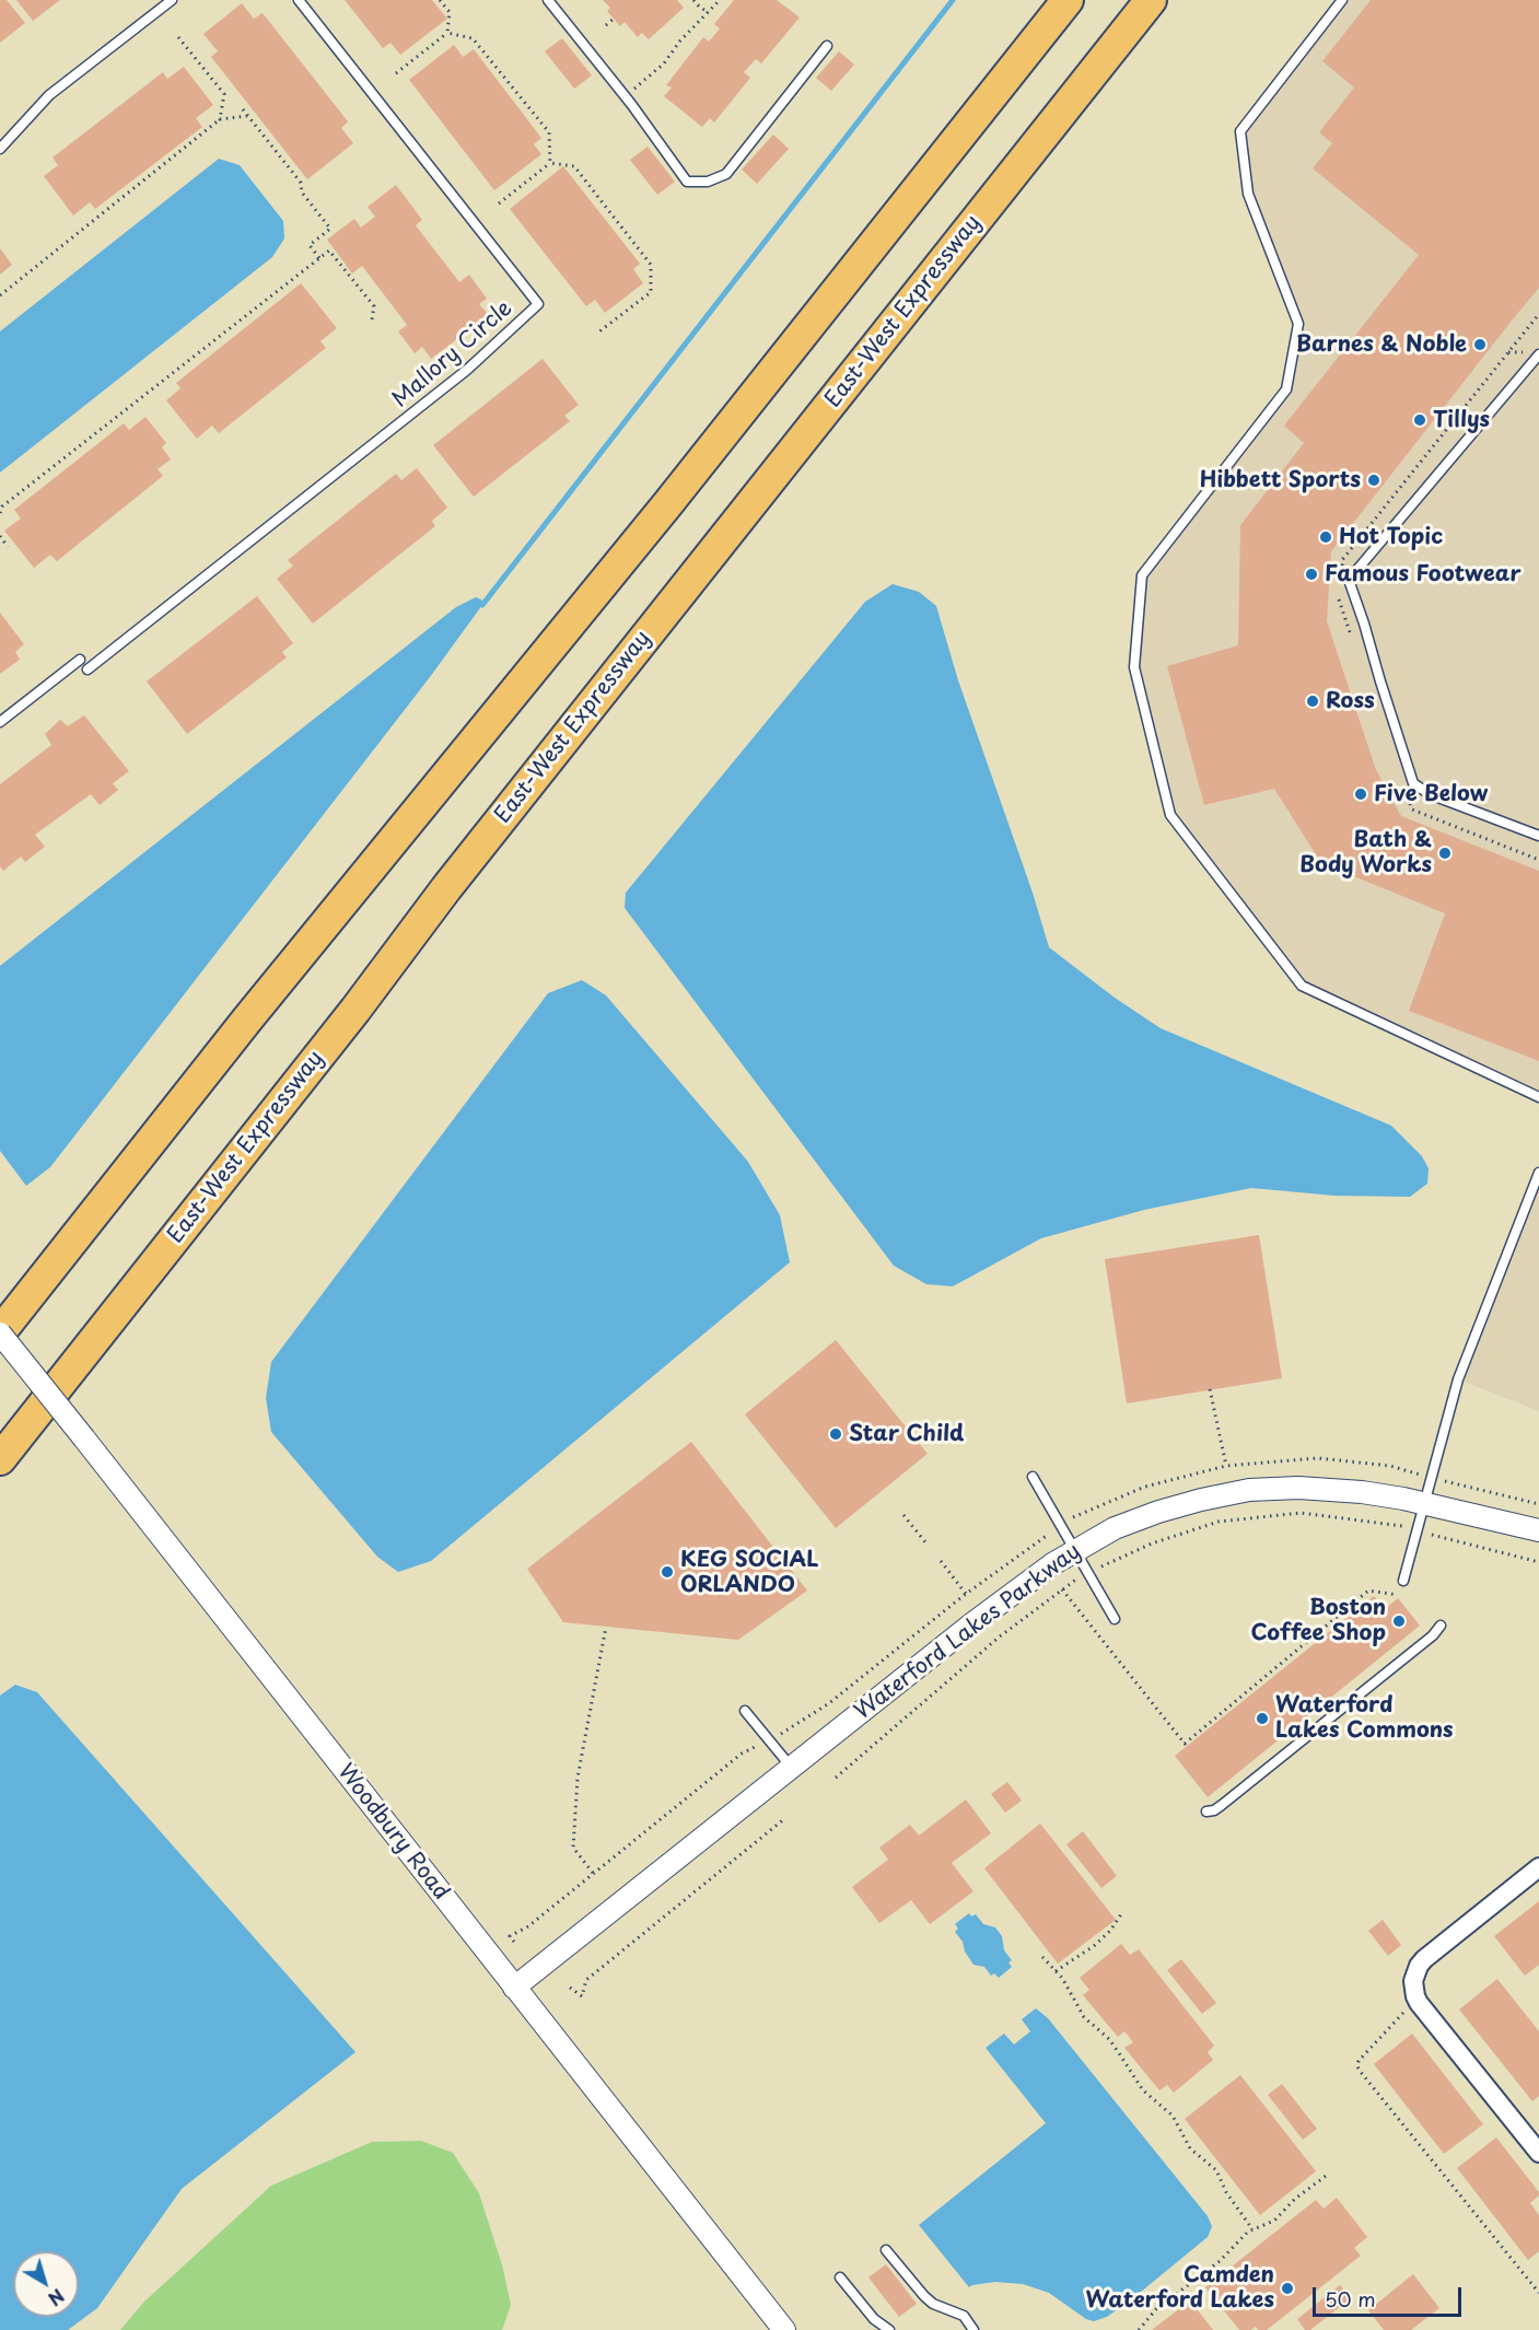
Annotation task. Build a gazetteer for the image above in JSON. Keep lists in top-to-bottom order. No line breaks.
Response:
{"streets":{"highway":["East-West Expressway"],"street":["Waterford Lakes Parkway","Woodbury Road"],"lane":["Mallory Circle"]},"crossings":[["Waterford Lakes Parkway","Woodbury Road"]],"places":["Barnes & Noble","Tillys","Hibbett Sports","Hot Topic","Famous Footwear","Ross","Five Below","Bath & Body Works","Star Child","KEG SOCIAL ORLANDO","Boston Coffee Shop","Waterford Lakes Commons","Camden Waterford Lakes"],"scale_bar":"50 m","north":"bottom right"}
